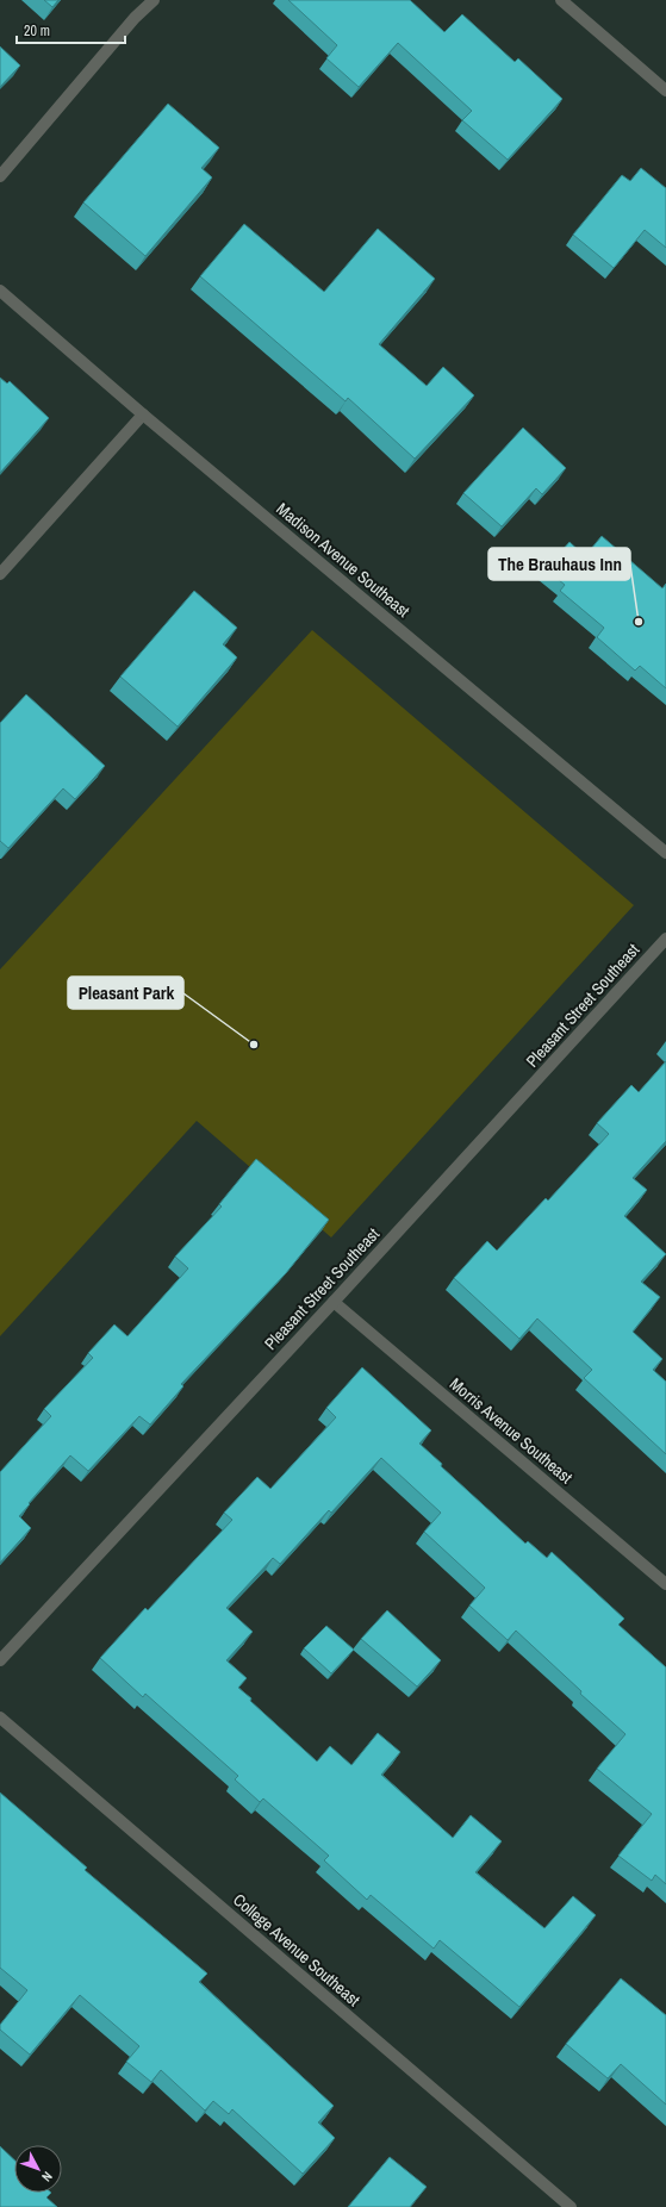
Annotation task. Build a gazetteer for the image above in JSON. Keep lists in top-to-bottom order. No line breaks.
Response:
{"streets":{"street":["Madison Avenue Southeast","Pleasant Street Southeast","Morris Avenue Southeast","College Avenue Southeast"]},"crossings":[["Pleasant Street Southeast","Morris Avenue Southeast"]],"places":["The Brauhaus Inn","Pleasant Park"],"scale_bar":"20 m","north":"bottom right"}
